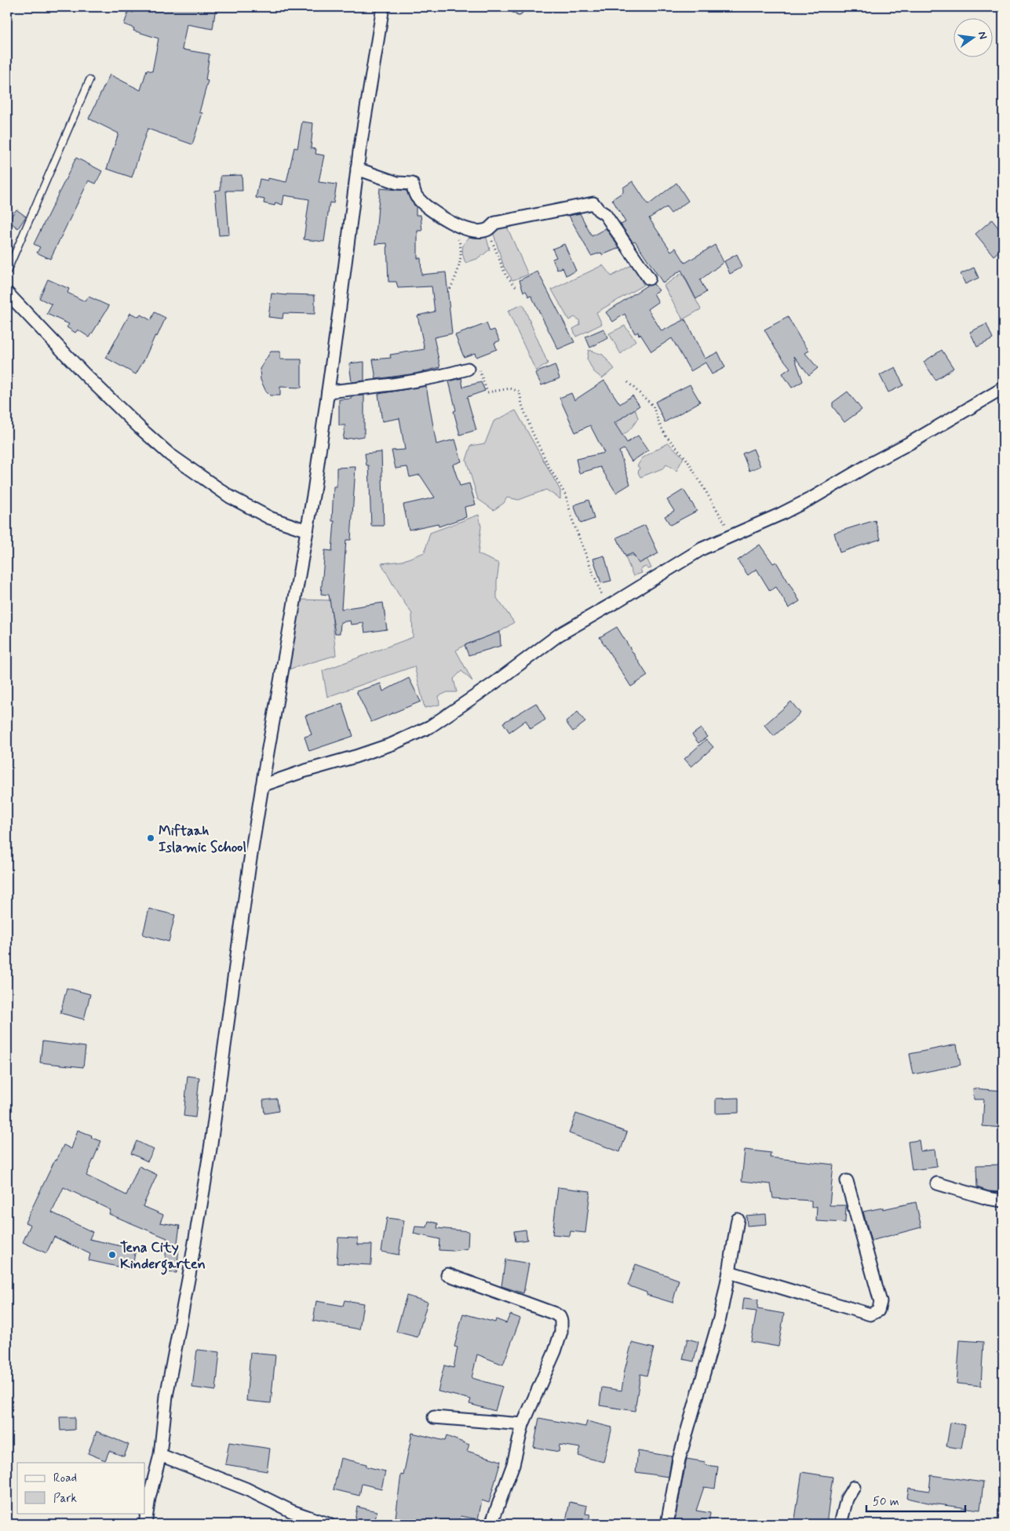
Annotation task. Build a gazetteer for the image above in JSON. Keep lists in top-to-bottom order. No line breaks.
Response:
{"places":["Miftaah Islamic School","Tena City Kindergarten"],"legend":["Road","Park"],"scale_bar":"50 m","north":"right"}
